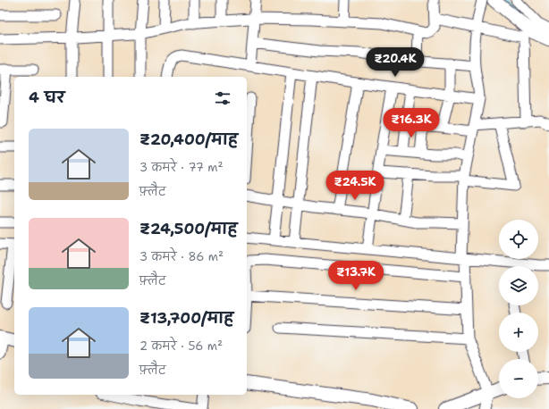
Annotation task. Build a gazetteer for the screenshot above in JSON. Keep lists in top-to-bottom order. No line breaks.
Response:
{"page":{"price":["₹20.4K","₹16.3K","₹24.5K","₹13.7K"],"heading":"4 घर","list":[{"name":"₹20,400/माह","note":"3 कमरे · 77 m² · फ़्लैट"},{"name":"₹24,500/माह","note":"3 कमरे · 86 m² · फ़्लैट"},{"name":"₹13,700/माह","note":"2 कमरे · 56 m² · फ़्लैट"}],"map_buttons":["+","−"]}}
